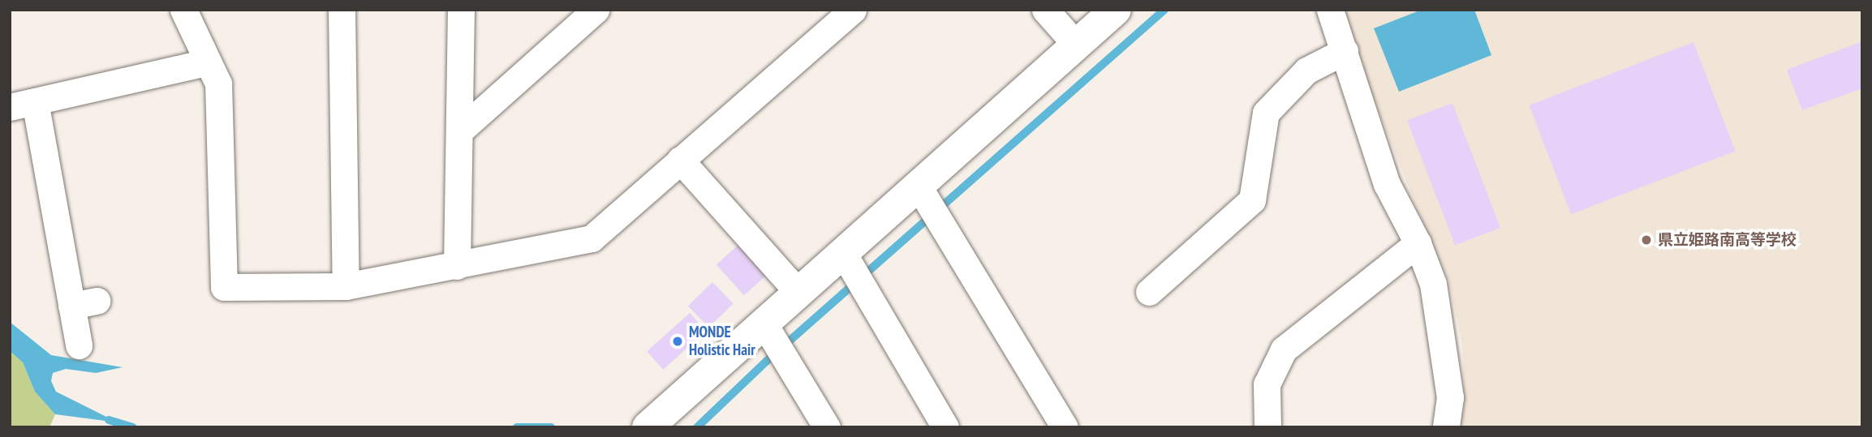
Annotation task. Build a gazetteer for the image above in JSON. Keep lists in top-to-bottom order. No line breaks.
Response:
{"places":["県立姫路南高等学校","MONDE Holistic Hair"]}
